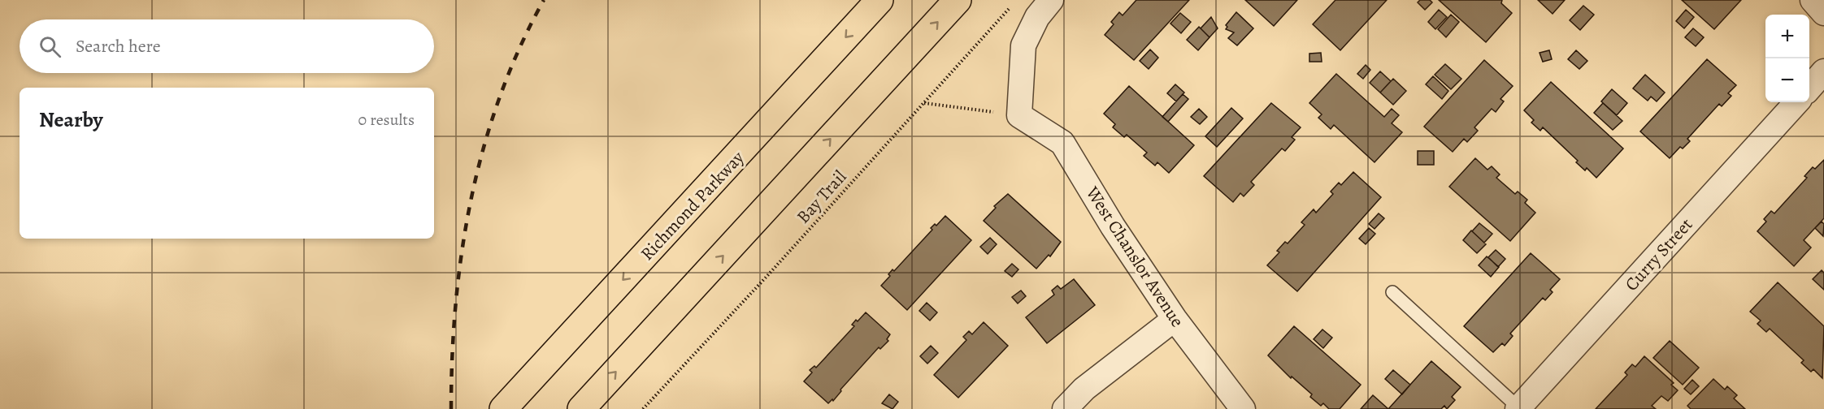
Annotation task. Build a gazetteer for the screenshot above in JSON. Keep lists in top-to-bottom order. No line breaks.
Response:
{"streets":{"highway":["Richmond Parkway"],"street":["Curry Street","West Chanslor Avenue"],"path":["Bay Trail"]},"page":{"map_buttons":["+","−"],"search":"Search here","heading":["Nearby","0 results"]}}
